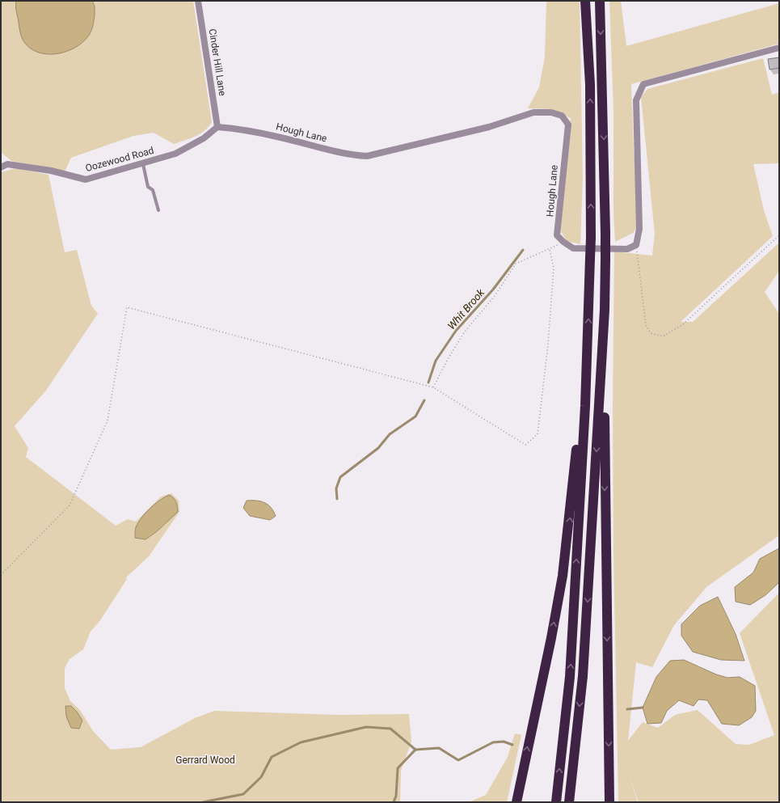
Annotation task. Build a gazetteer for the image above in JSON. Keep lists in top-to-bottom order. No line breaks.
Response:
{"streets":{"street":["Cinder Hill Lane","Hough Lane","Oozewood Road"]},"crossings":[["Cinder Hill Lane","Hough Lane"],["Cinder Hill Lane","Oozewood Road"],["Hough Lane","Oozewood Road"]],"water":["Whit Brook"],"parks":["Gerrard Wood"]}
